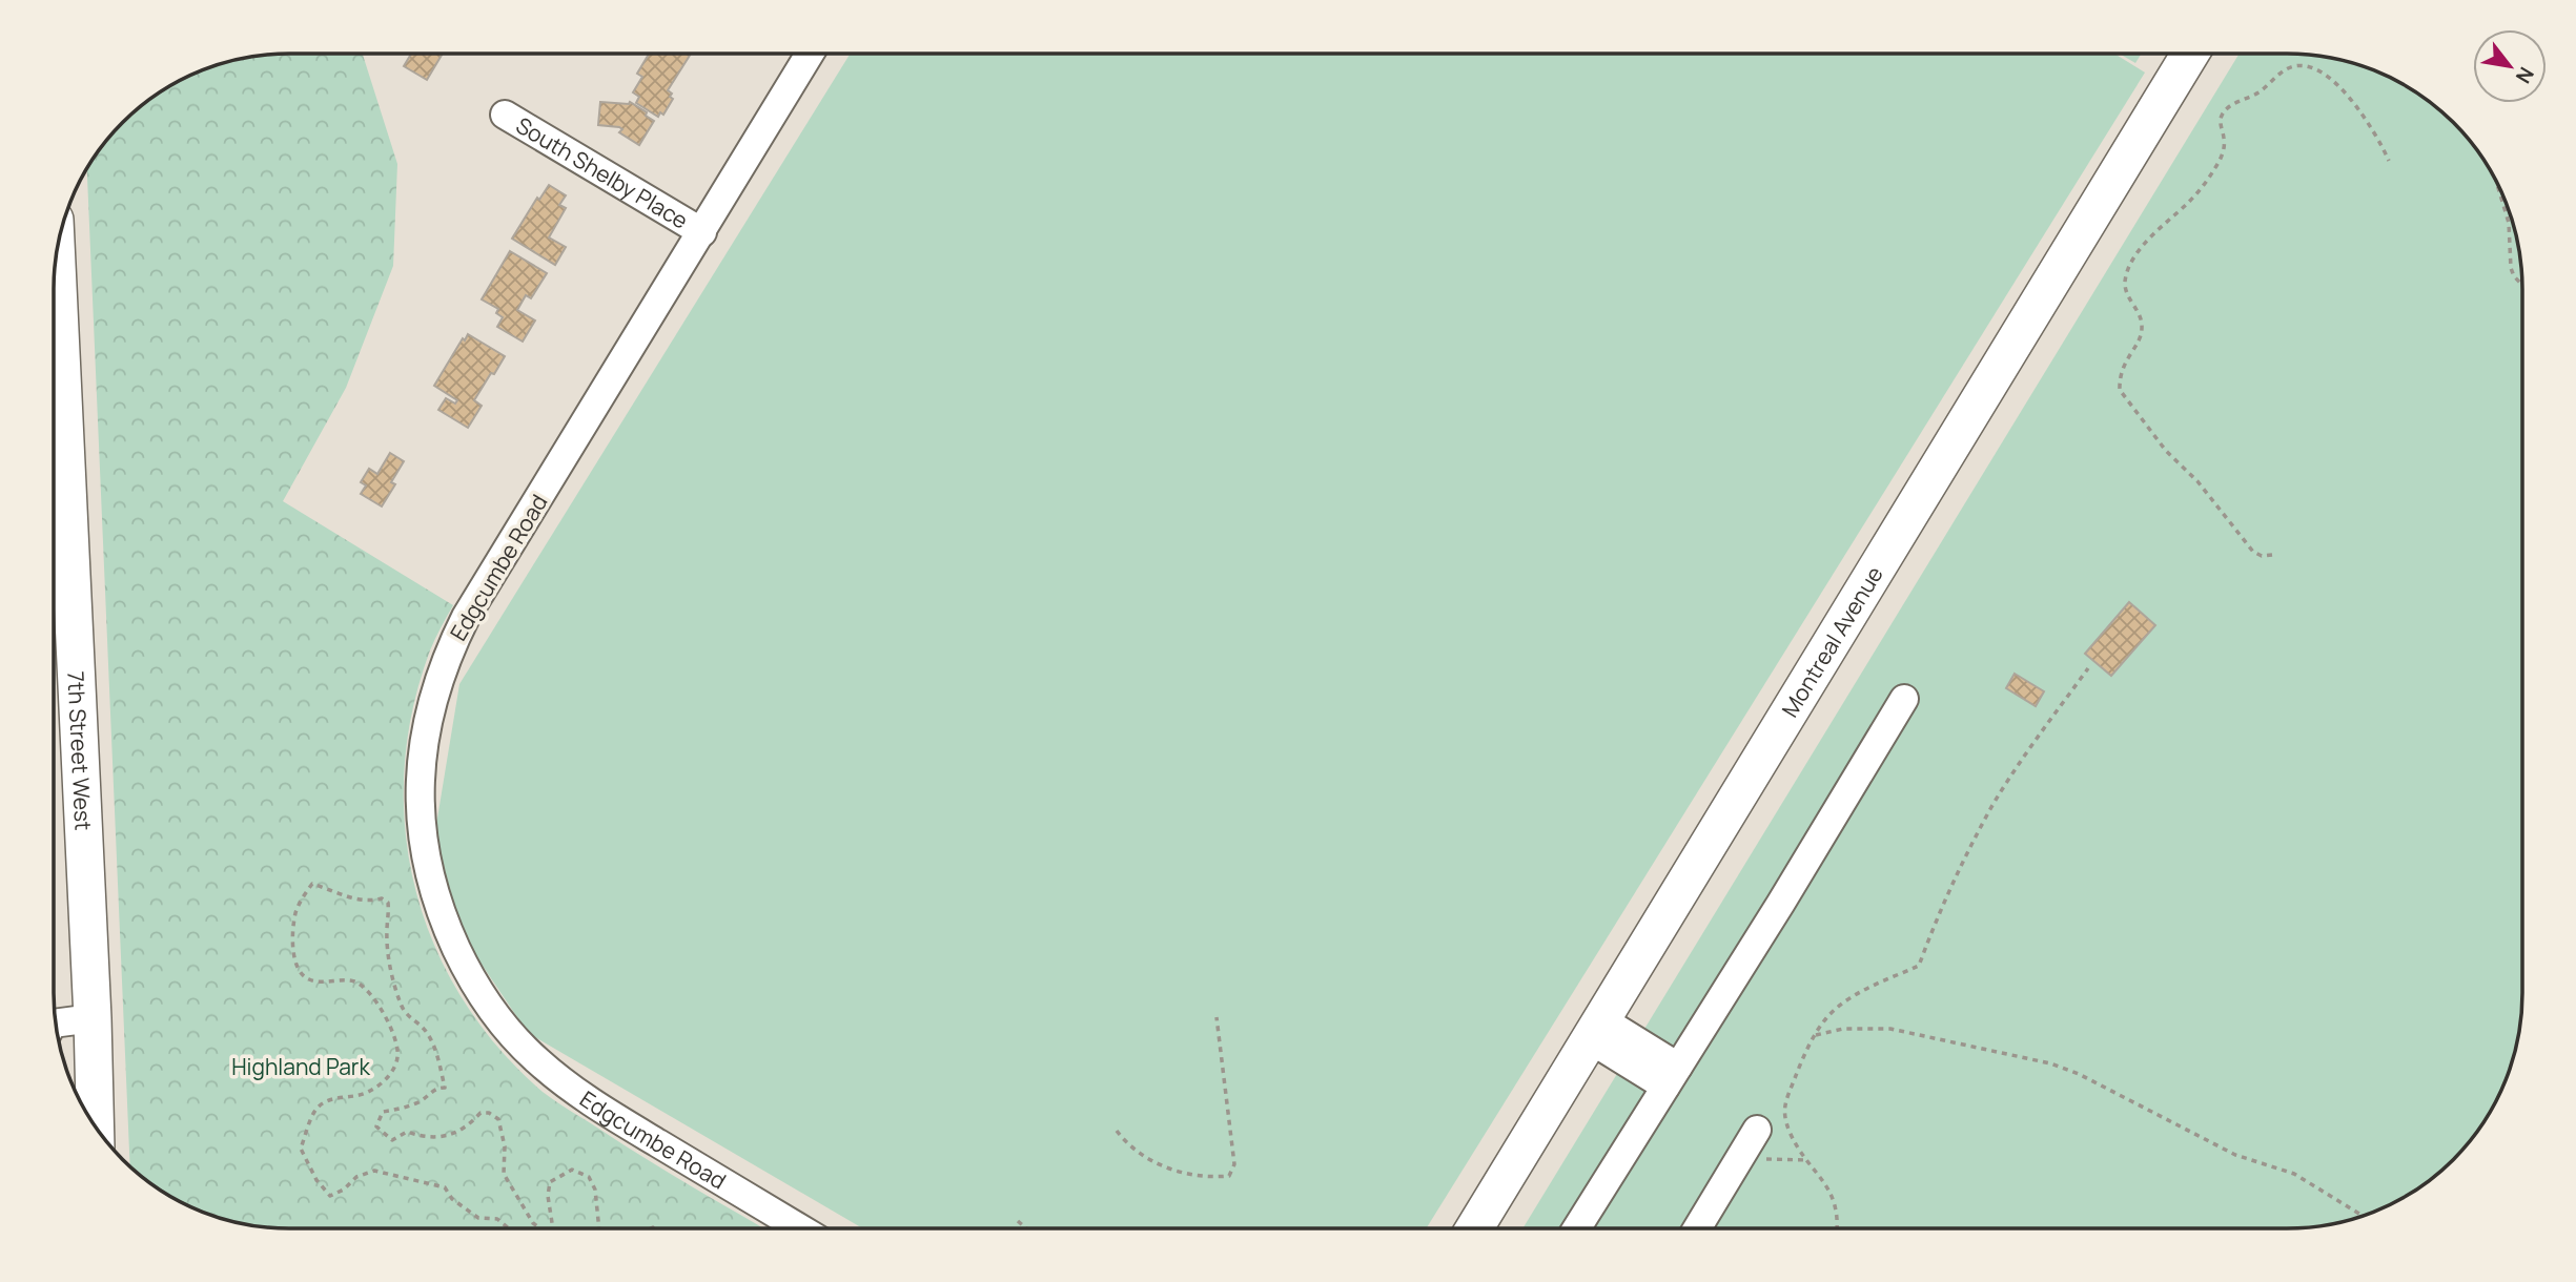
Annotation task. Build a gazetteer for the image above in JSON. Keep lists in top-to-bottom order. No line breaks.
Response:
{"streets":{"main road":["Montreal Avenue","7th Street West"],"street":["South Shelby Place","Edgcumbe Road"]},"crossings":[["South Shelby Place","Edgcumbe Road"]],"parks":["Highland Park"],"north":"bottom right"}
